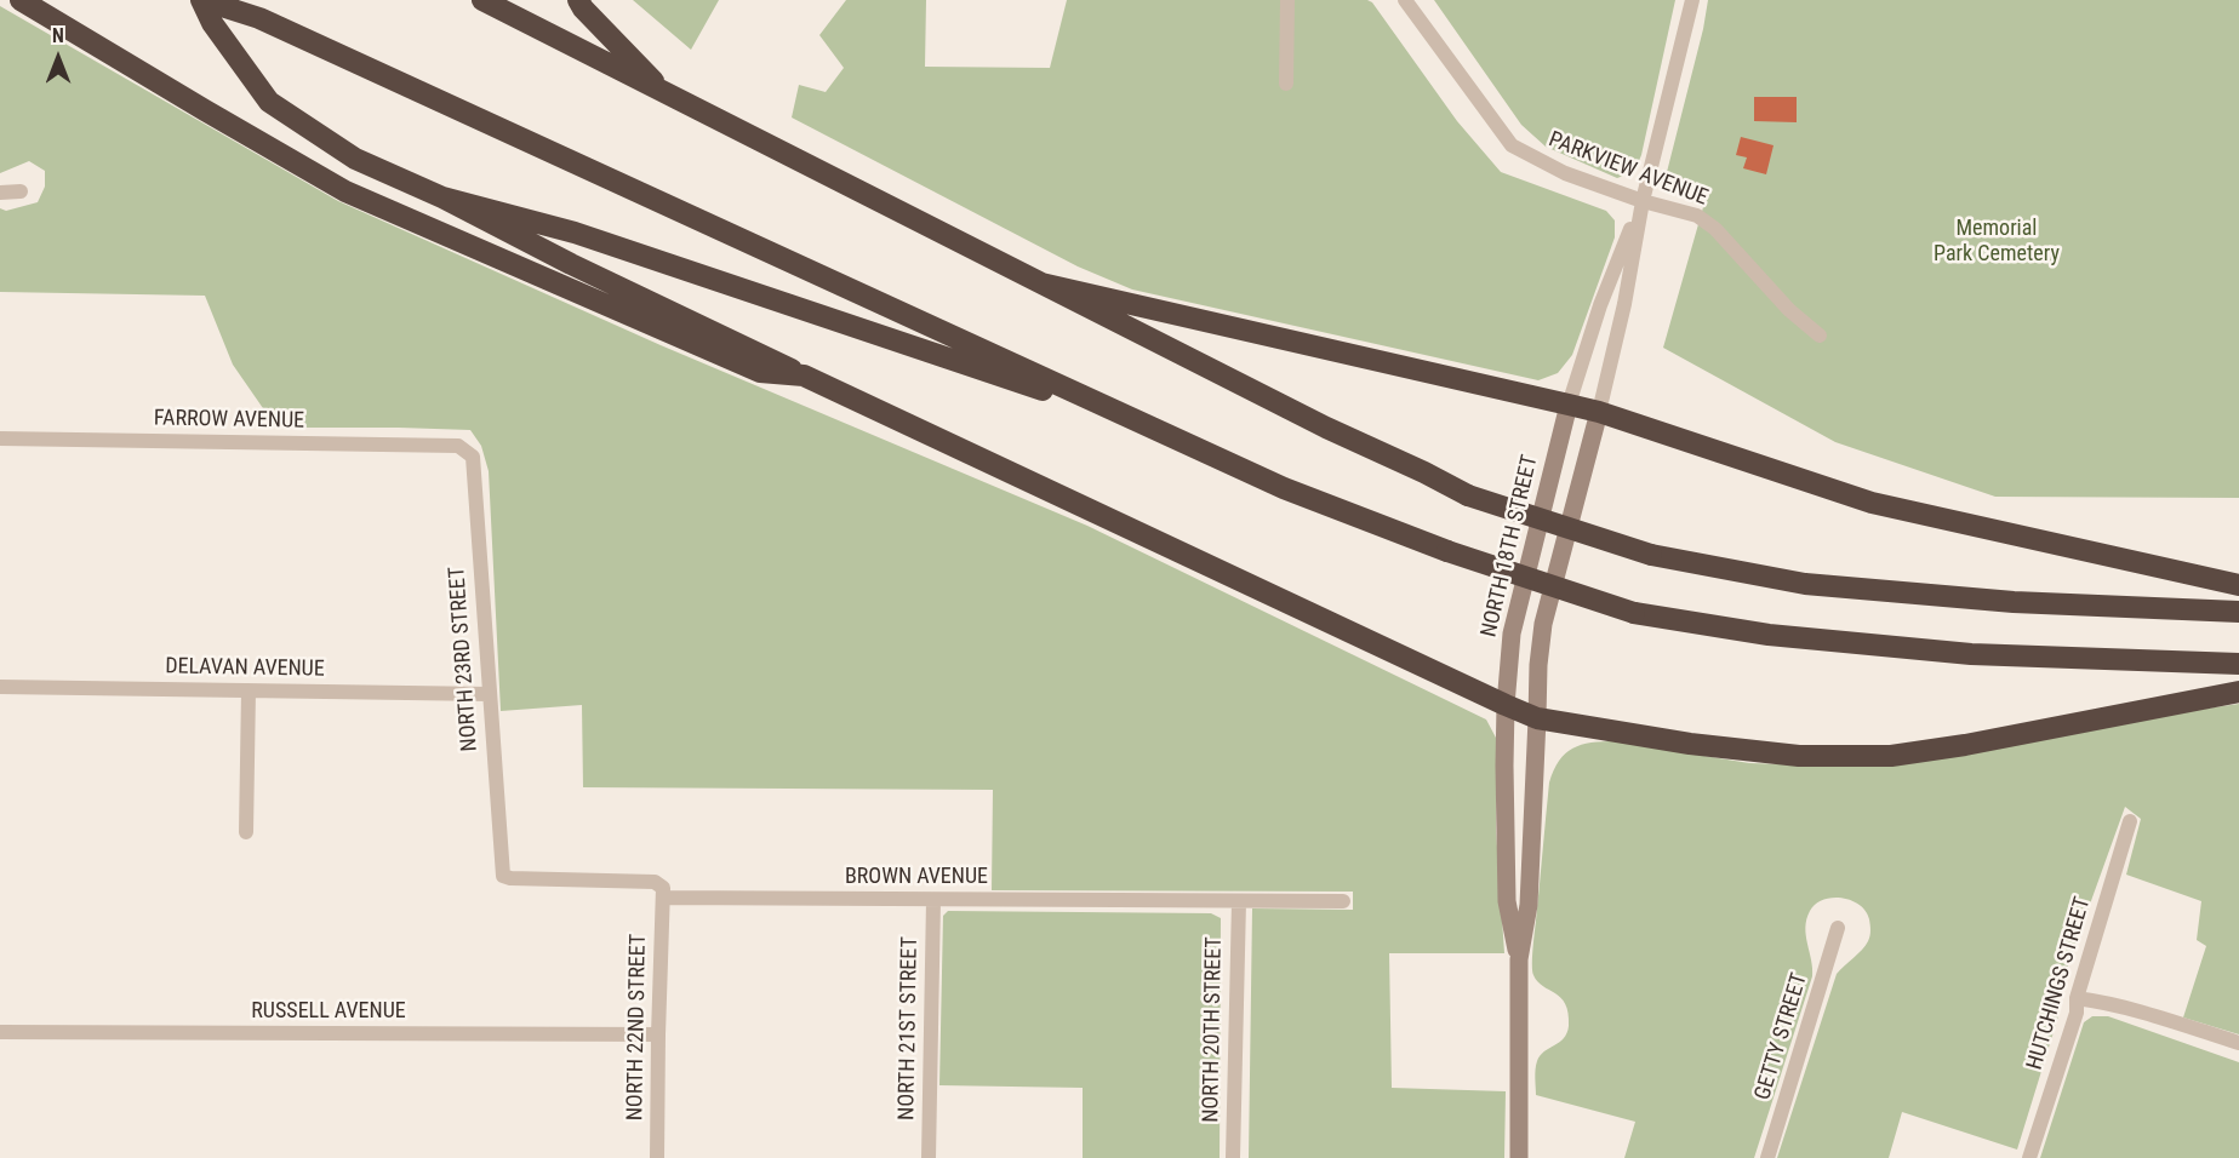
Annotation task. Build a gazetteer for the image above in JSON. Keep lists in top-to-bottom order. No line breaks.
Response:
{"streets":{"main road":["NORTH 18TH STREET"],"street":["PARKVIEW AVENUE","FARROW AVENUE","NORTH 23RD STREET","DELAVAN AVENUE","BROWN AVENUE","HUTCHINGS STREET","RUSSELL AVENUE","NORTH 22ND STREET","NORTH 21ST STREET","NORTH 20TH STREET","GETTY STREET"]},"crossings":[["PARKVIEW AVENUE","NORTH 18TH STREET"],["FARROW AVENUE","NORTH 23RD STREET"],["NORTH 23RD STREET","DELAVAN AVENUE"],["NORTH 23RD STREET","BROWN AVENUE"],["NORTH 23RD STREET","NORTH 22ND STREET"],["BROWN AVENUE","NORTH 22ND STREET"],["BROWN AVENUE","NORTH 21ST STREET"],["BROWN AVENUE","NORTH 20TH STREET"],["RUSSELL AVENUE","NORTH 22ND STREET"]],"parks":["Memorial Park Cemetery"],"north":"top"}
